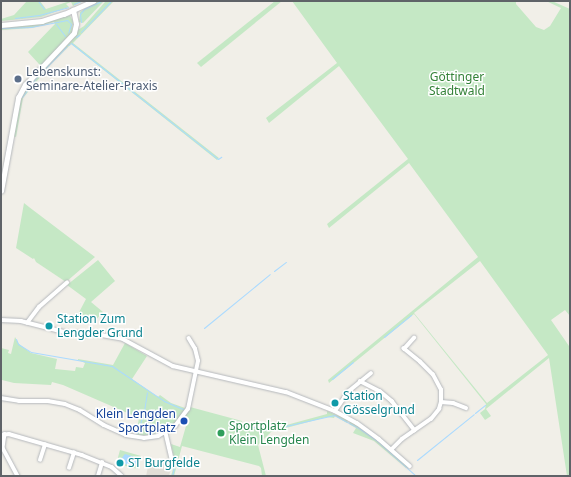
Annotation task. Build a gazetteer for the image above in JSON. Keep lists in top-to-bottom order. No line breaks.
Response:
{"parks":["Göttinger Stadtwald"],"places":["Lebenskunst: Seminare-Atelier-Praxis","Station Zum Lengder Grund","Station Gösselgrund","Klein Lengden Sportplatz","Sportplatz Klein Lengden","ST Burgfelde"]}
